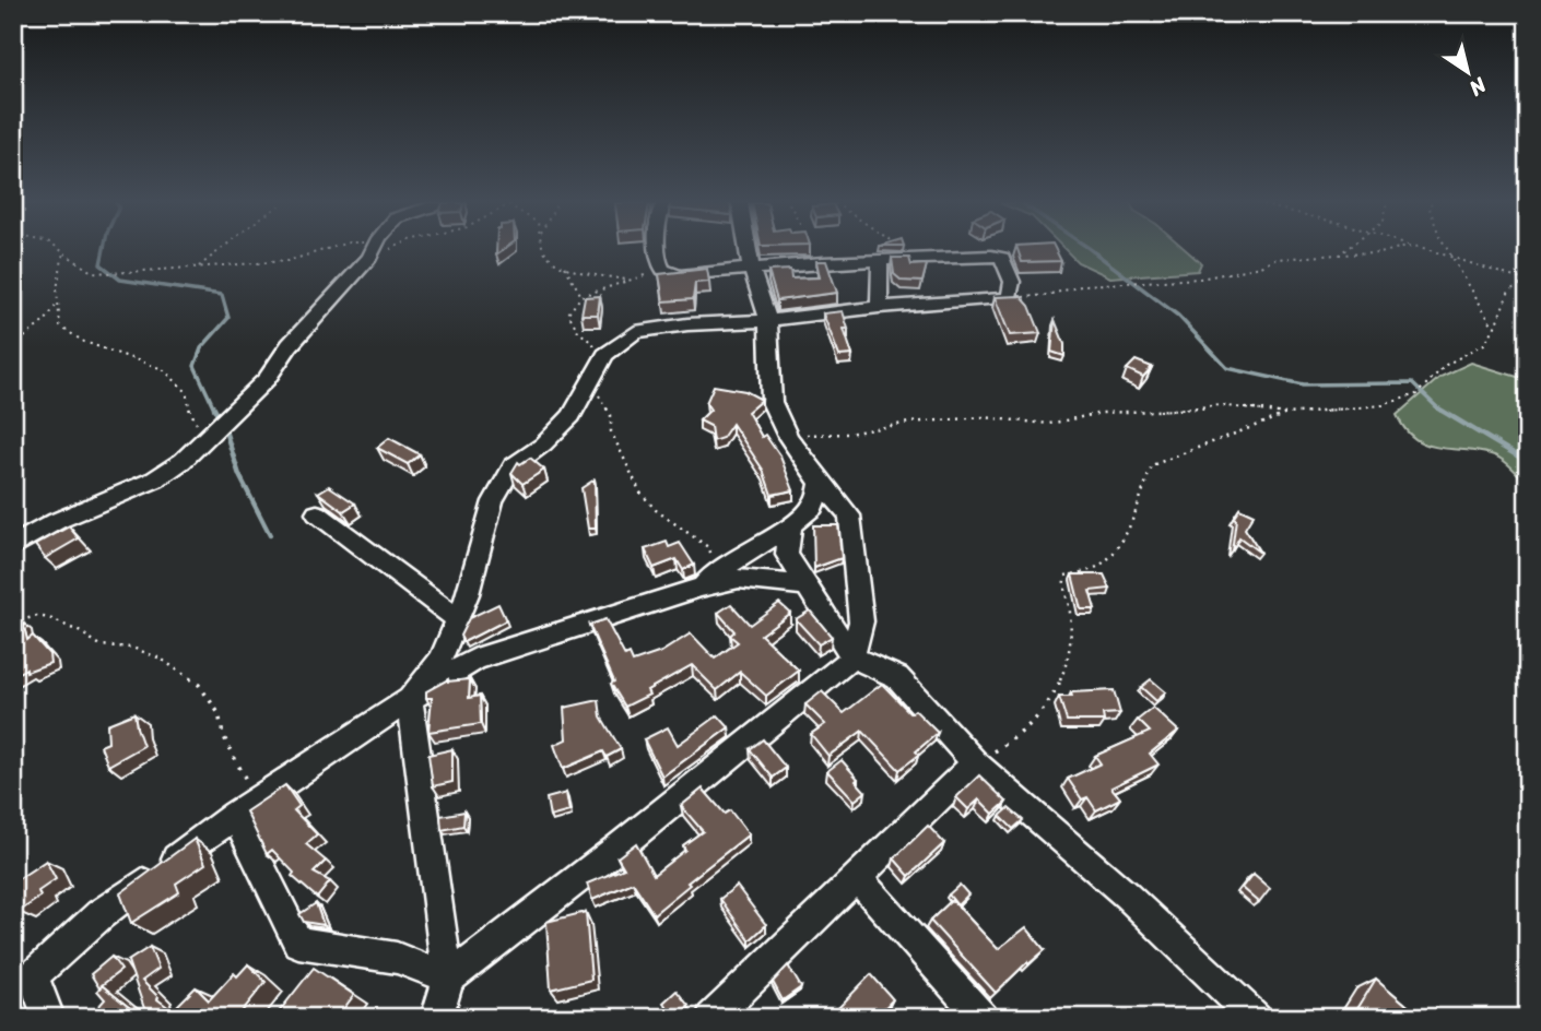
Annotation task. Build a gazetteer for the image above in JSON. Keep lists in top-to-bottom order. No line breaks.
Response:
{"north":"bottom right"}
